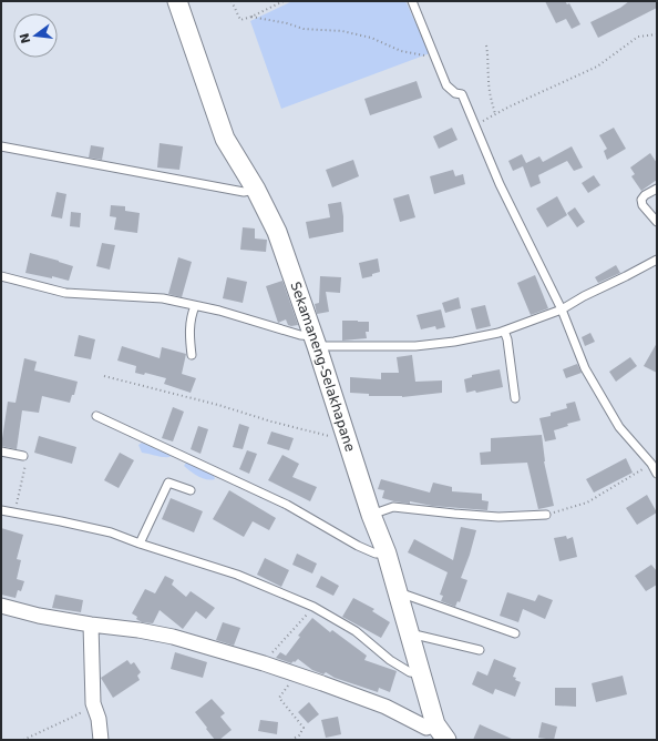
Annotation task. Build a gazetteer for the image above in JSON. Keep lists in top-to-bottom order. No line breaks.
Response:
{"streets":{"street":["Sekamaneng-Selakhapane"]},"north":"left"}
